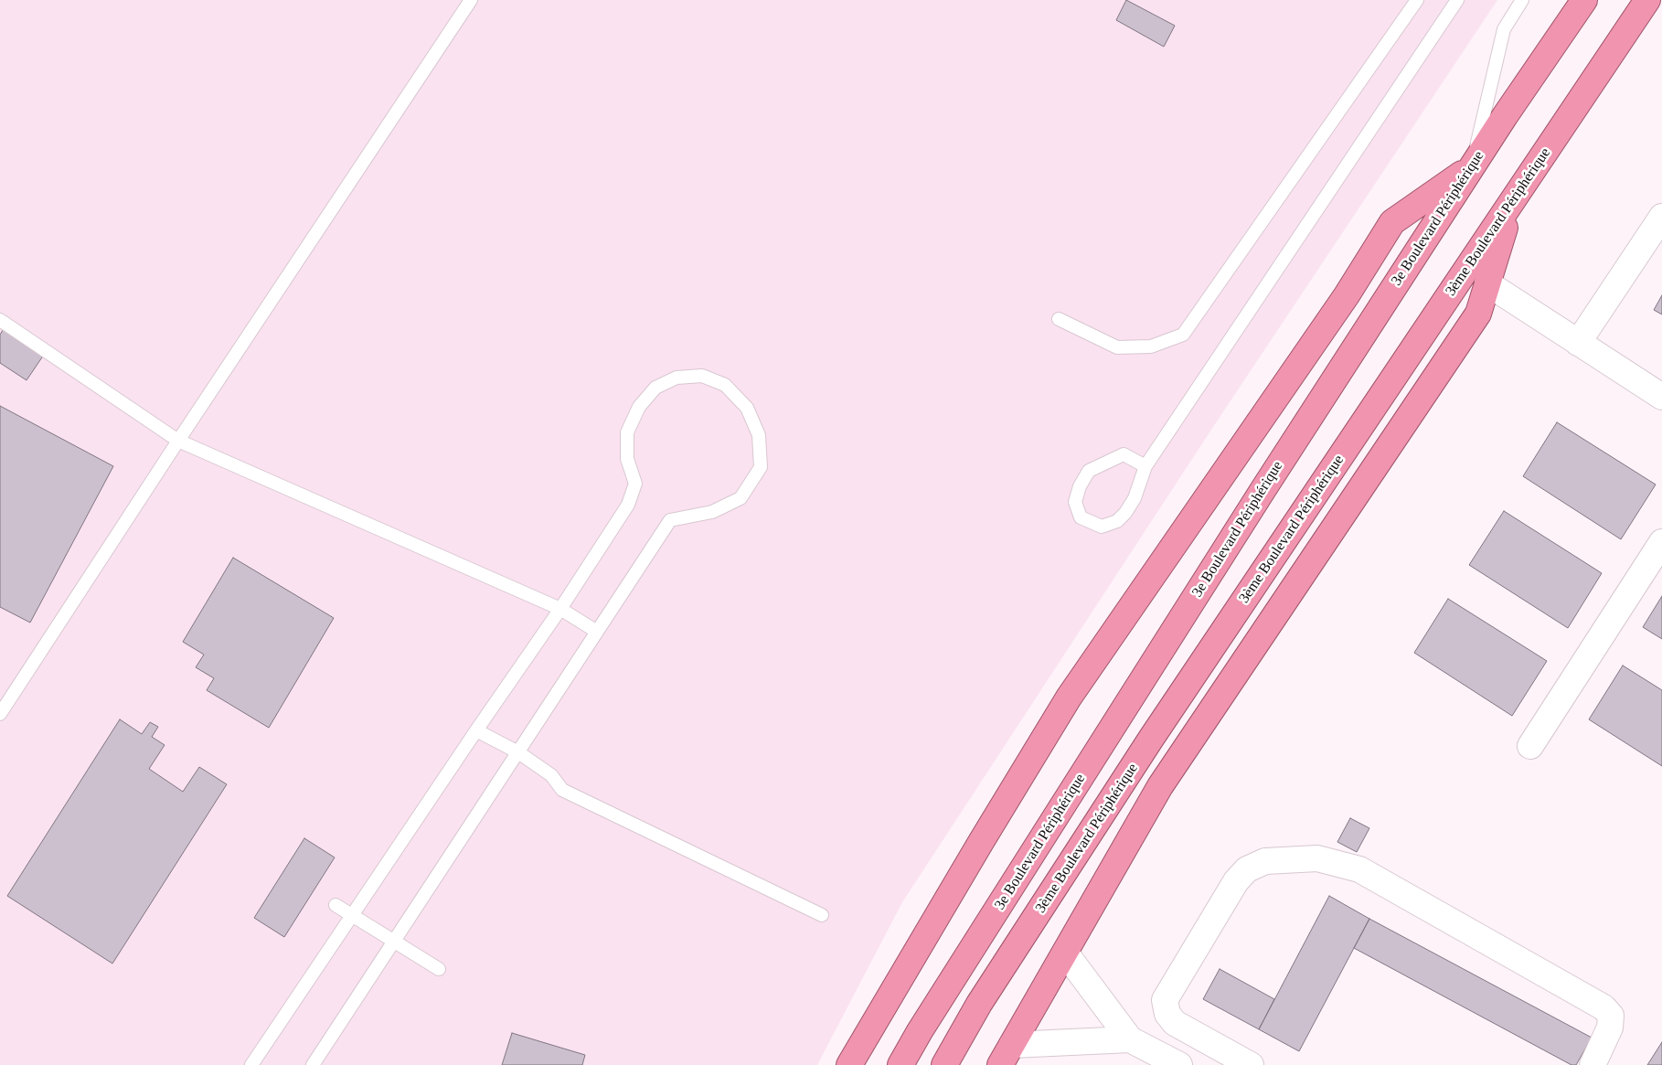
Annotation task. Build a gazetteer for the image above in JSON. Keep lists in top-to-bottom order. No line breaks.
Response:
{"streets":{"highway":["3e Boulevard Périphérique","3ème Boulevard Périphérique"]}}
